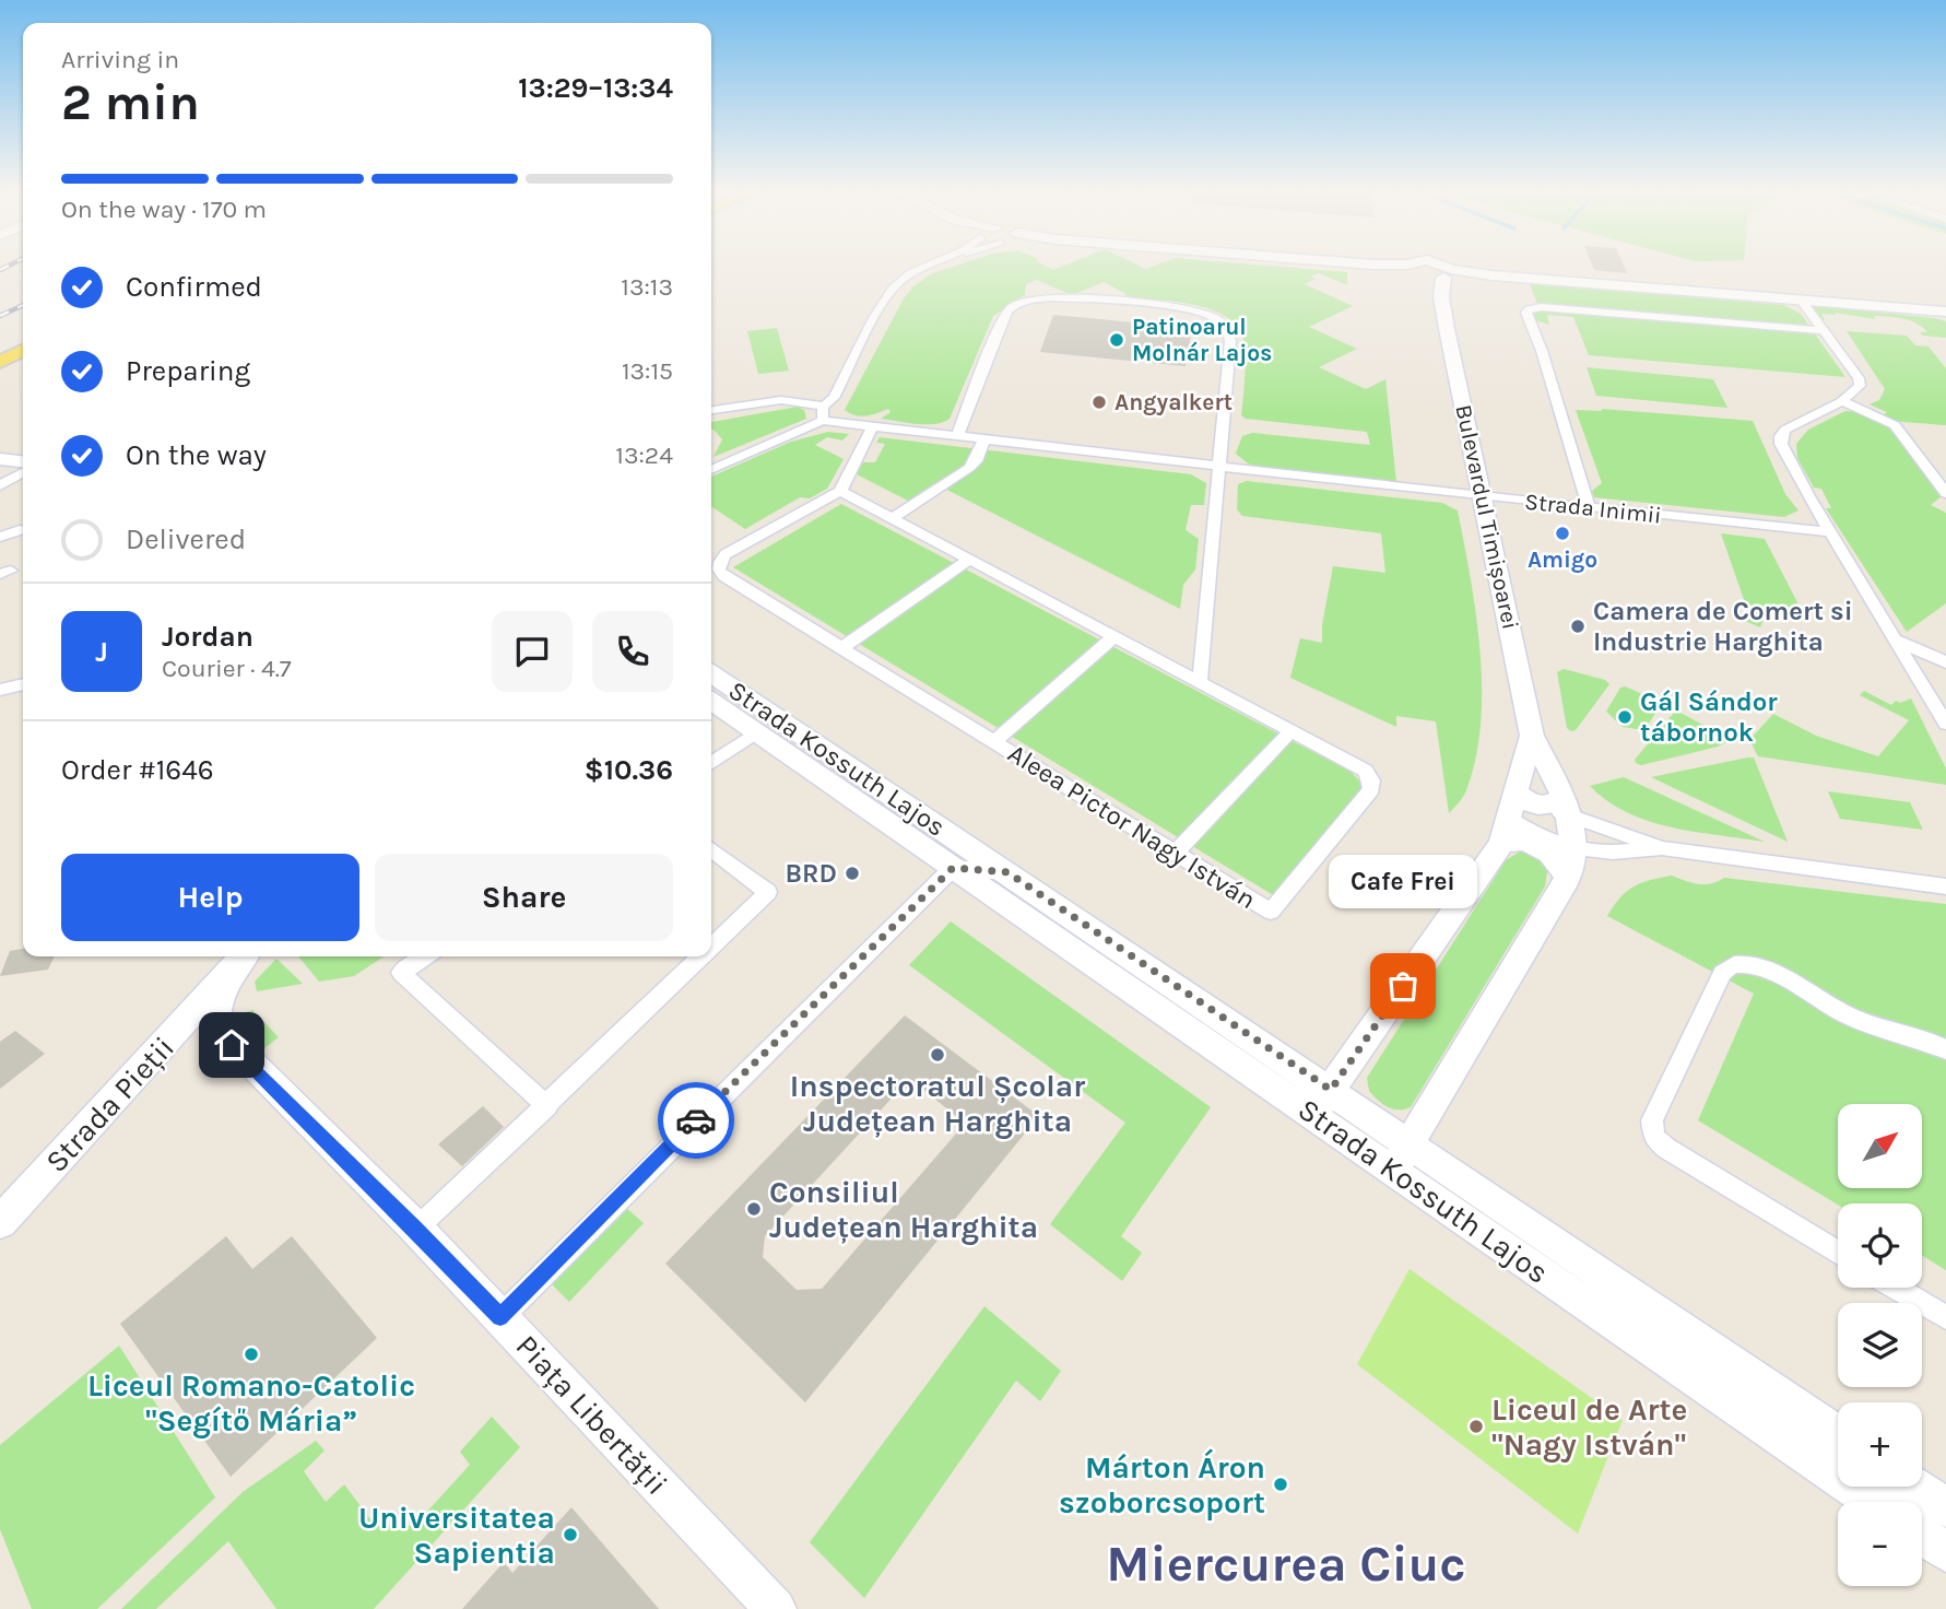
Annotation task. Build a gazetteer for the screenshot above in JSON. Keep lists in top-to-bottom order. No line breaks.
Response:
{"streets":{"main road":["Bulevardul Timișoarei","Strada Kossuth Lajos","Piața Libertății"],"street":["Strada Inimii","Aleea Pictor Nagy István","Strada Pieții"]},"crossings":[["Strada Inimii","Bulevardul Timișoarei"],["Bulevardul Timișoarei","Strada Kossuth Lajos"],["Strada Kossuth Lajos","Piața Libertății"]],"districts":["Miercurea Ciuc"],"places":["Patinoarul Molnár Lajos","Angyalkert","Amigo","Camera de Comert si Industrie Harghita","Gál Sándor tábornok","BRD","Cafe Frei","Inspectoratul Școlar Județean Harghita","Consiliul Județean Harghita","Liceul Romano-Catolic \"Segítő Mária”","Liceul de Arte \"Nagy István\"","Márton Áron szoborcsoport","Universitatea Sapientia"],"north":"top right","page":{"heading":["2 min","Arriving in","13:29–13:34"],"panel":["Jordan","Courier · 4.7","Order #1646","$10.36"],"bar":"On the way · 170 m","list":[["Confirmed","13:13"],["Preparing","13:15"],["On the way","13:24"],"Delivered"],"round":"J","buttons":["Help","Share"],"bubble":"Cafe Frei","map_buttons":["+","−"]}}
